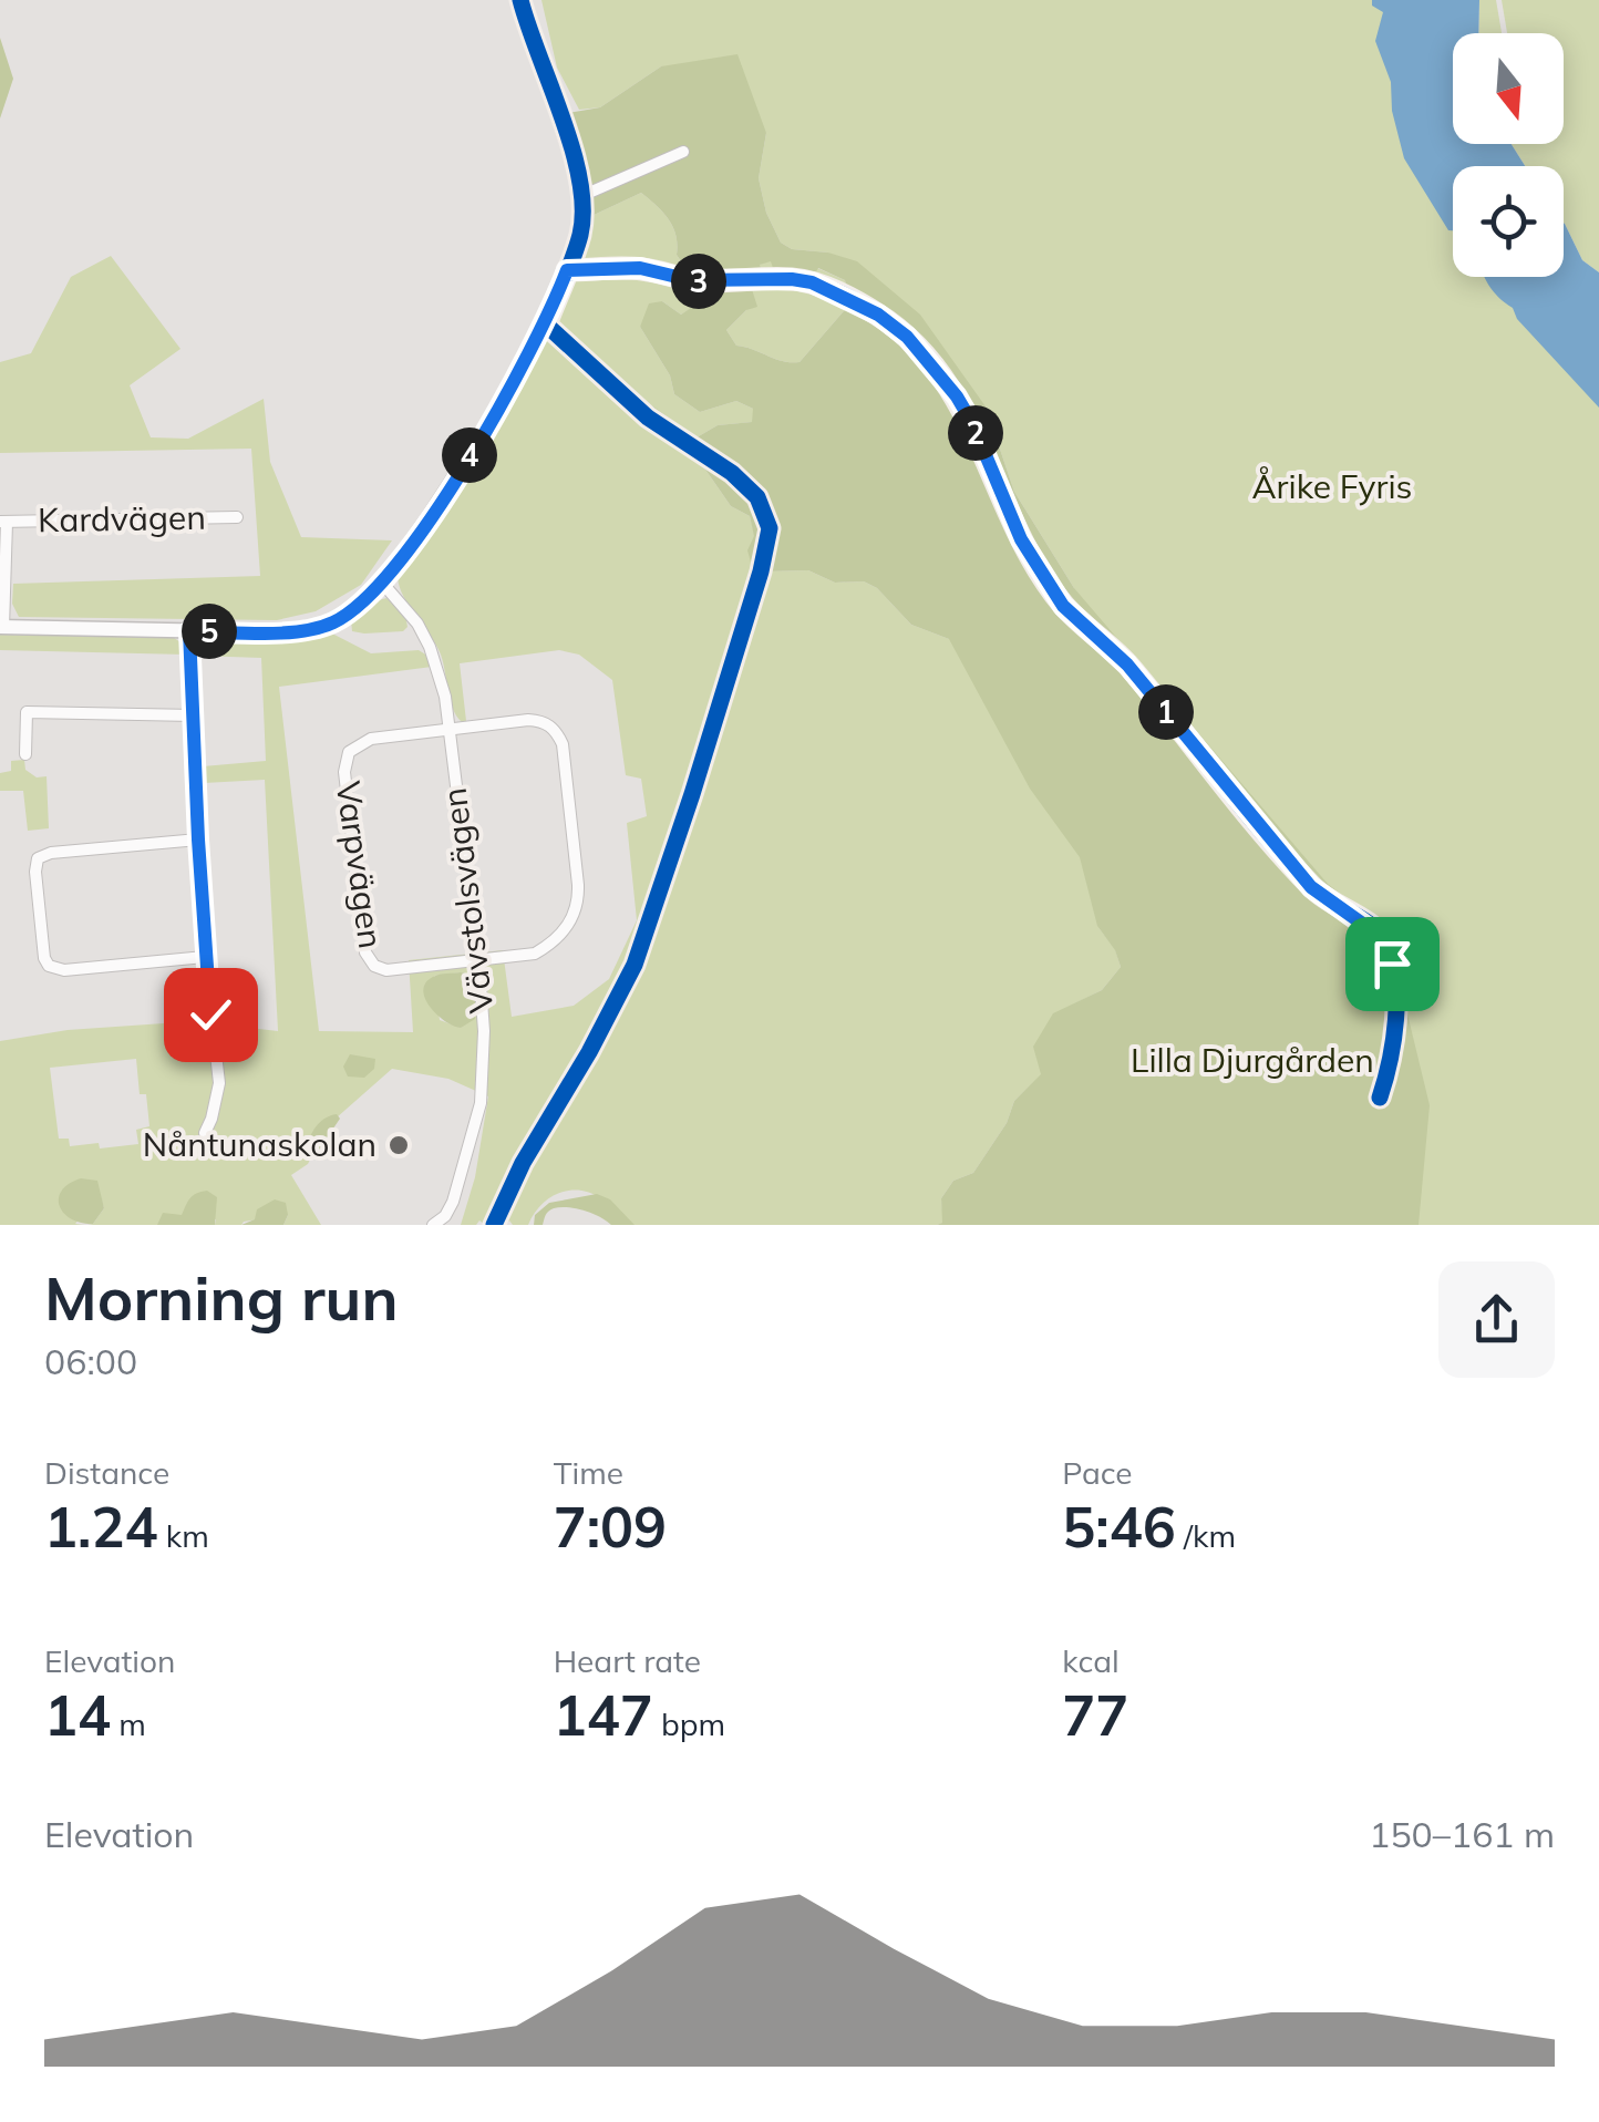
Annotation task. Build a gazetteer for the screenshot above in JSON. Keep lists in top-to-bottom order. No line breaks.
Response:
{"streets":{"street":["Kardvägen","Varpvägen","Vävstolsvägen"]},"crossings":[["Varpvägen","Vävstolsvägen"]],"parks":["Årike Fyris","Lilla Djurgården"],"places":["Nåntunaskolan"],"north":"bottom","page":{"pins":["3","2","4","5","1"],"heading":["Morning run","06:00"],"stats":[["Distance","1.24 km"],["Time","7:09"],["Pace","5:46 /km"],["Elevation","14 m"],["Heart rate","147 bpm"],["kcal","77"]],"chart":["Elevation","150–161 m"]}}
